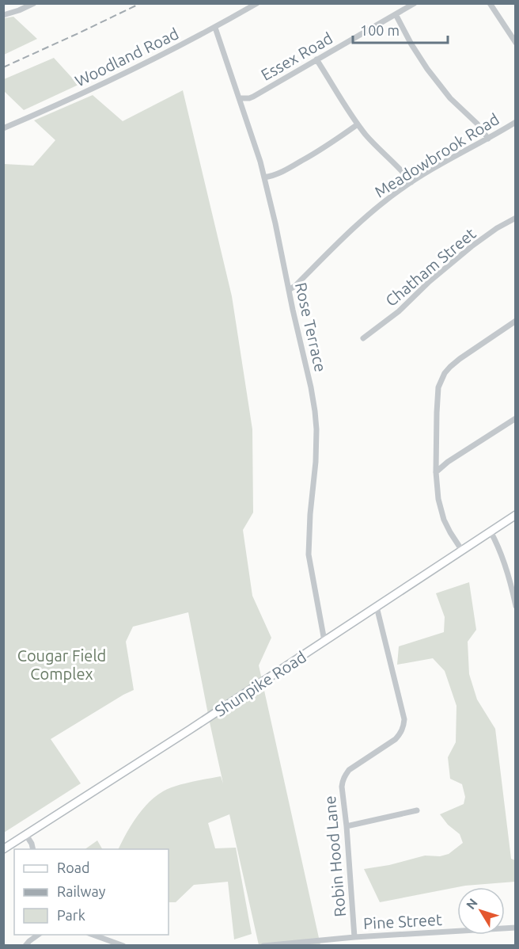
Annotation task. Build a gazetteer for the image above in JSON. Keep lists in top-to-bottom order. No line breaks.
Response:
{"streets":{"main road":["Shunpike Road"],"street":["Essex Road","Woodland Road","Meadowbrook Road","Chatham Street","Rose Terrace","Robin Hood Lane","Pine Street"]},"crossings":[["Essex Road","Rose Terrace"],["Woodland Road","Rose Terrace"],["Meadowbrook Road","Rose Terrace"],["Rose Terrace","Shunpike Road"],["Shunpike Road","Robin Hood Lane"],["Robin Hood Lane","Pine Street"]],"parks":["Cougar Field Complex"],"legend":["Road","Railway","Park"],"scale_bar":"100 m","north":"top left"}
